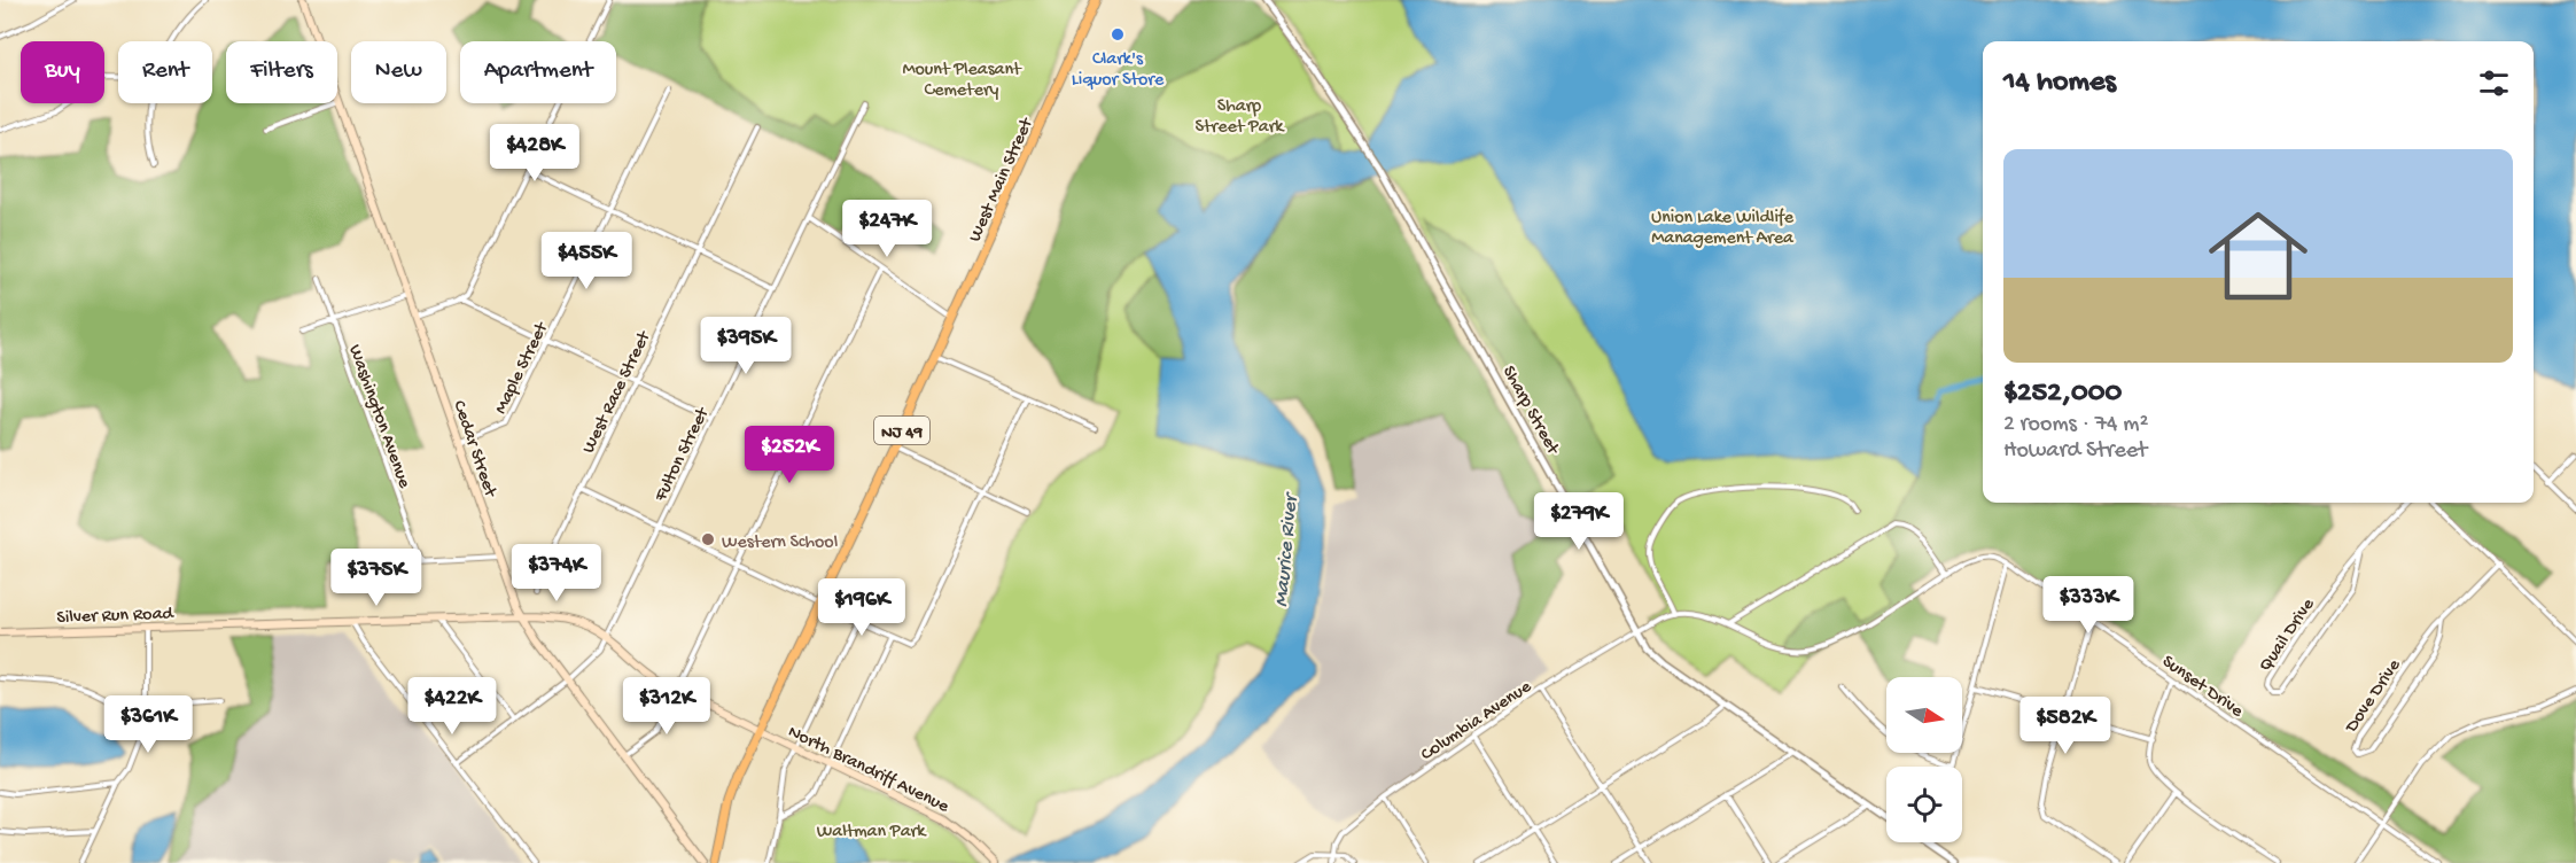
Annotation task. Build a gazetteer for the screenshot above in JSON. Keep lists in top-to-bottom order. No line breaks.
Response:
{"streets":{"highway":["West Main Street","NJ 49"],"main road":["Cedar Street","Silver Run Road","North Brandriff Avenue"],"street":["Maple Street","West Race Street","Sharp Street","Washington Avenue","Fulton Street","Quail Drive","Sunset Drive","Dove Drive","Columbia Avenue"]},"crossings":[["West Main Street","North Brandriff Avenue"],["Maple Street","Cedar Street"],["Sharp Street","Columbia Avenue"],["Cedar Street","Fulton Street"],["Cedar Street","Silver Run Road"],["Cedar Street","North Brandriff Avenue"],["Fulton Street","North Brandriff Avenue"],["Silver Run Road","North Brandriff Avenue"]],"water":["Maurice River"],"parks":["Mount Pleasant Cemetery","Sharp Street Park","Union Lake Wildlife Management Area","Waltman Park"],"places":["Clark's Liquor Store","Western School"],"north":"right","page":{"chip":["Buy","Rent","Filters","New","Apartment"],"heading":"14 homes","price":["$428K","$247K","$455K","$395K","$252K","$279K","$374K","$375K","$333K","$196K","$422K","$312K","$361K","$582K"],"list":[{"name":"$252,000","note":"2 rooms · 74 m² · Howard Street"}]}}
